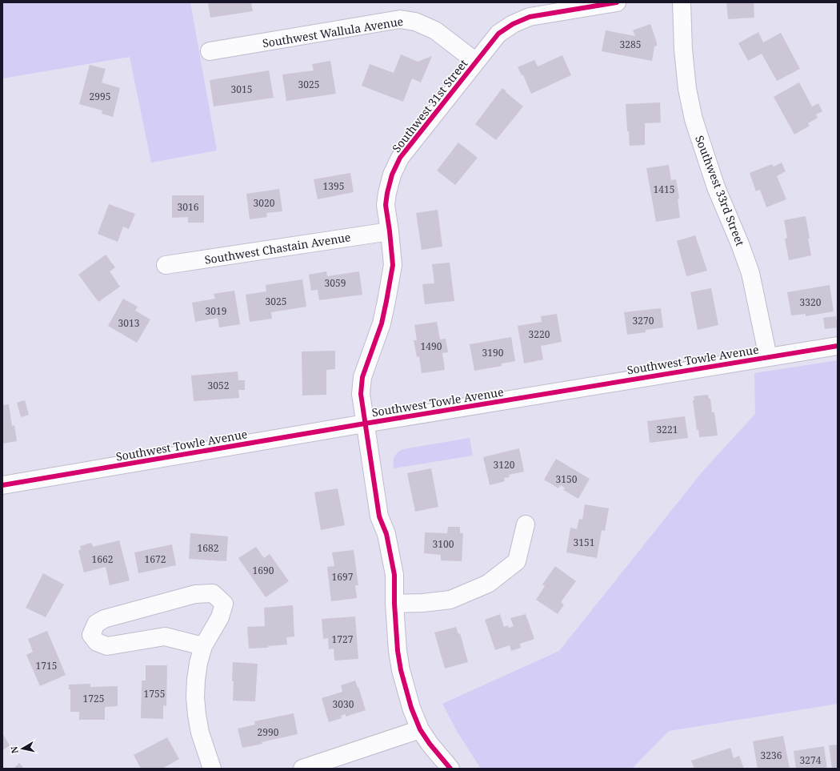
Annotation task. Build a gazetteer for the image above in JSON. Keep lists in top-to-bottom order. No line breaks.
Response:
{"streets":{"street":["Southwest Wallula Avenue","Southwest 31st Street","Southwest 33rd Street","Southwest Chastain Avenue","Southwest Towle Avenue"]},"crossings":[["Southwest Wallula Avenue","Southwest 31st Street"],["Southwest 31st Street","Southwest Chastain Avenue"],["Southwest 31st Street","Southwest Towle Avenue"],["Southwest 33rd Street","Southwest Towle Avenue"]],"house_numbers":["3285","3025","3015","2995","1395","1415","3020","3016","3059","3025","3320","3019","3270","3013","3220","1490","3190","3052","3221","3120","3150","3151","3100","1682","1662","1672","1690","1697","1727","1715","1755","1725","3030","2990","3236","3274"],"north":"left"}
